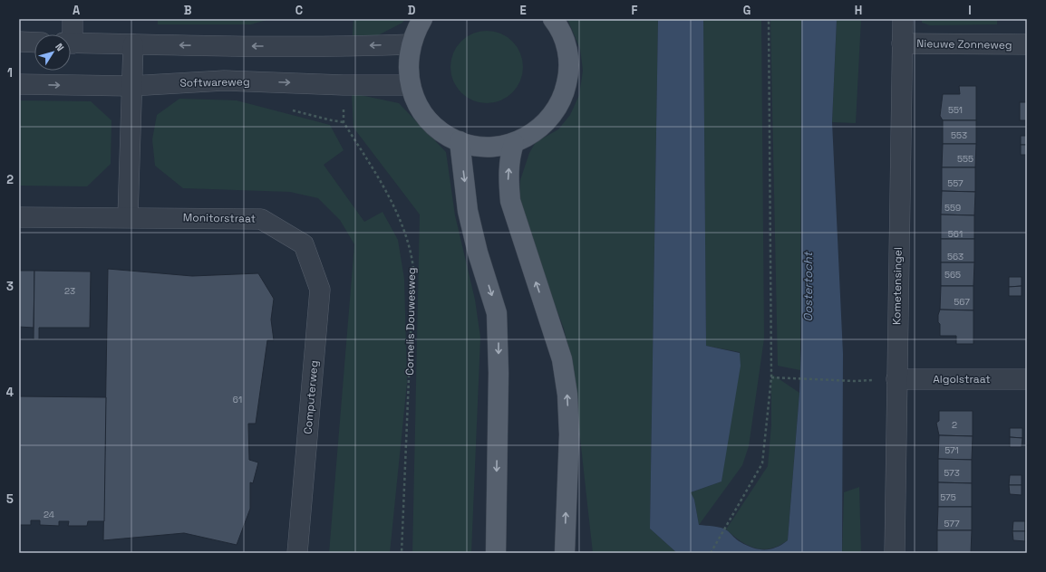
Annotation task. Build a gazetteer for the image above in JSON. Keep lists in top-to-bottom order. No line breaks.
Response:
{"streets":{"street":["Nieuwe Zonneweg","Softwareweg","Monitorstraat","Kometensingel","Algolstraat","Computerweg"],"path":["Cornelis Douwesweg"]},"crossings":[["Nieuwe Zonneweg","Kometensingel"],["Monitorstraat","Computerweg"],["Kometensingel","Algolstraat"]],"water":["Oostertocht"],"house_numbers":["551","553","555","557","559","561","563","565","23","567","61","2","571","573","575","24","577"],"north":"top right","grid":{"columns":["A","B","C","D","E","F","G","H","I"],"rows":["1","2","3","4","5"]}}
